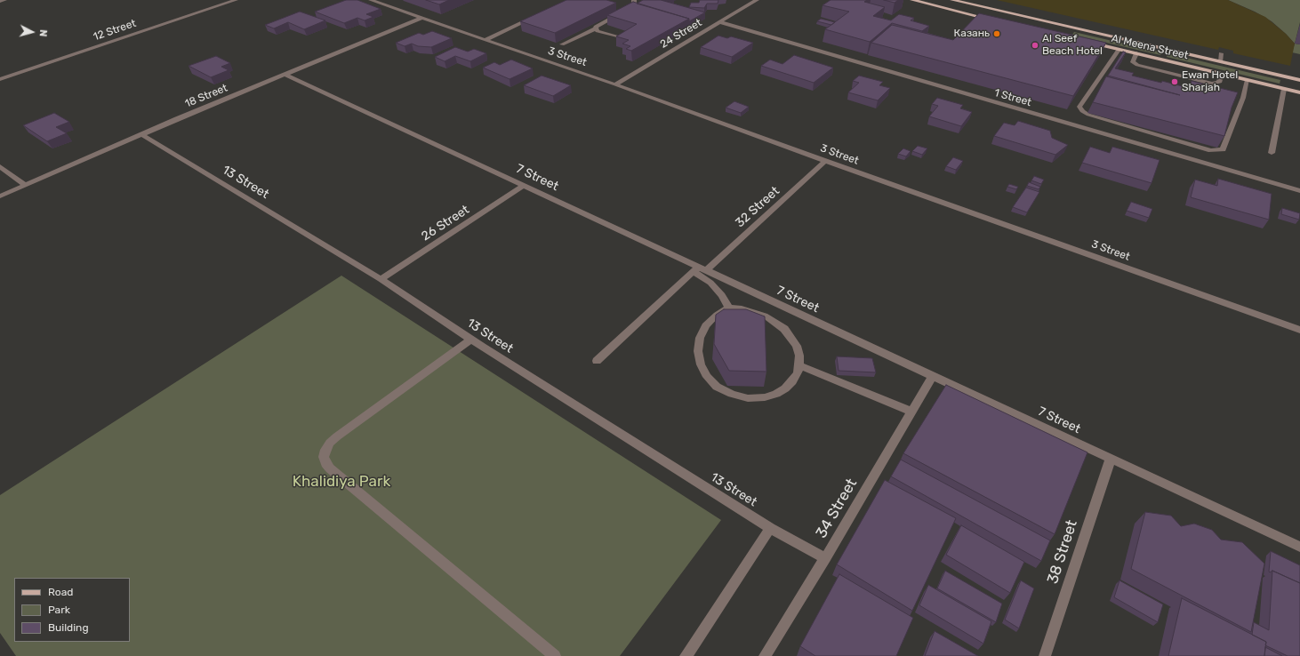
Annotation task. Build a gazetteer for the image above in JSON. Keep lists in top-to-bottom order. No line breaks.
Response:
{"streets":{"main road":["Al Meena Street"],"street":["12 Street","24 Street","3 Street","18 Street","1 Street","7 Street","13 Street","32 Street","26 Street","34 Street","38 Street"]},"crossings":[["24 Street","3 Street"],["24 Street","1 Street"],["3 Street","18 Street"],["3 Street","32 Street"],["18 Street","7 Street"],["18 Street","13 Street"],["7 Street","32 Street"],["7 Street","26 Street"],["7 Street","34 Street"],["7 Street","38 Street"],["13 Street","26 Street"],["13 Street","34 Street"]],"parks":["Khalidiya Park"],"places":["Казань","Al Seef Beach Hotel","Ewan Hotel Sharjah"],"legend":["Road","Park","Building"],"north":"right"}
